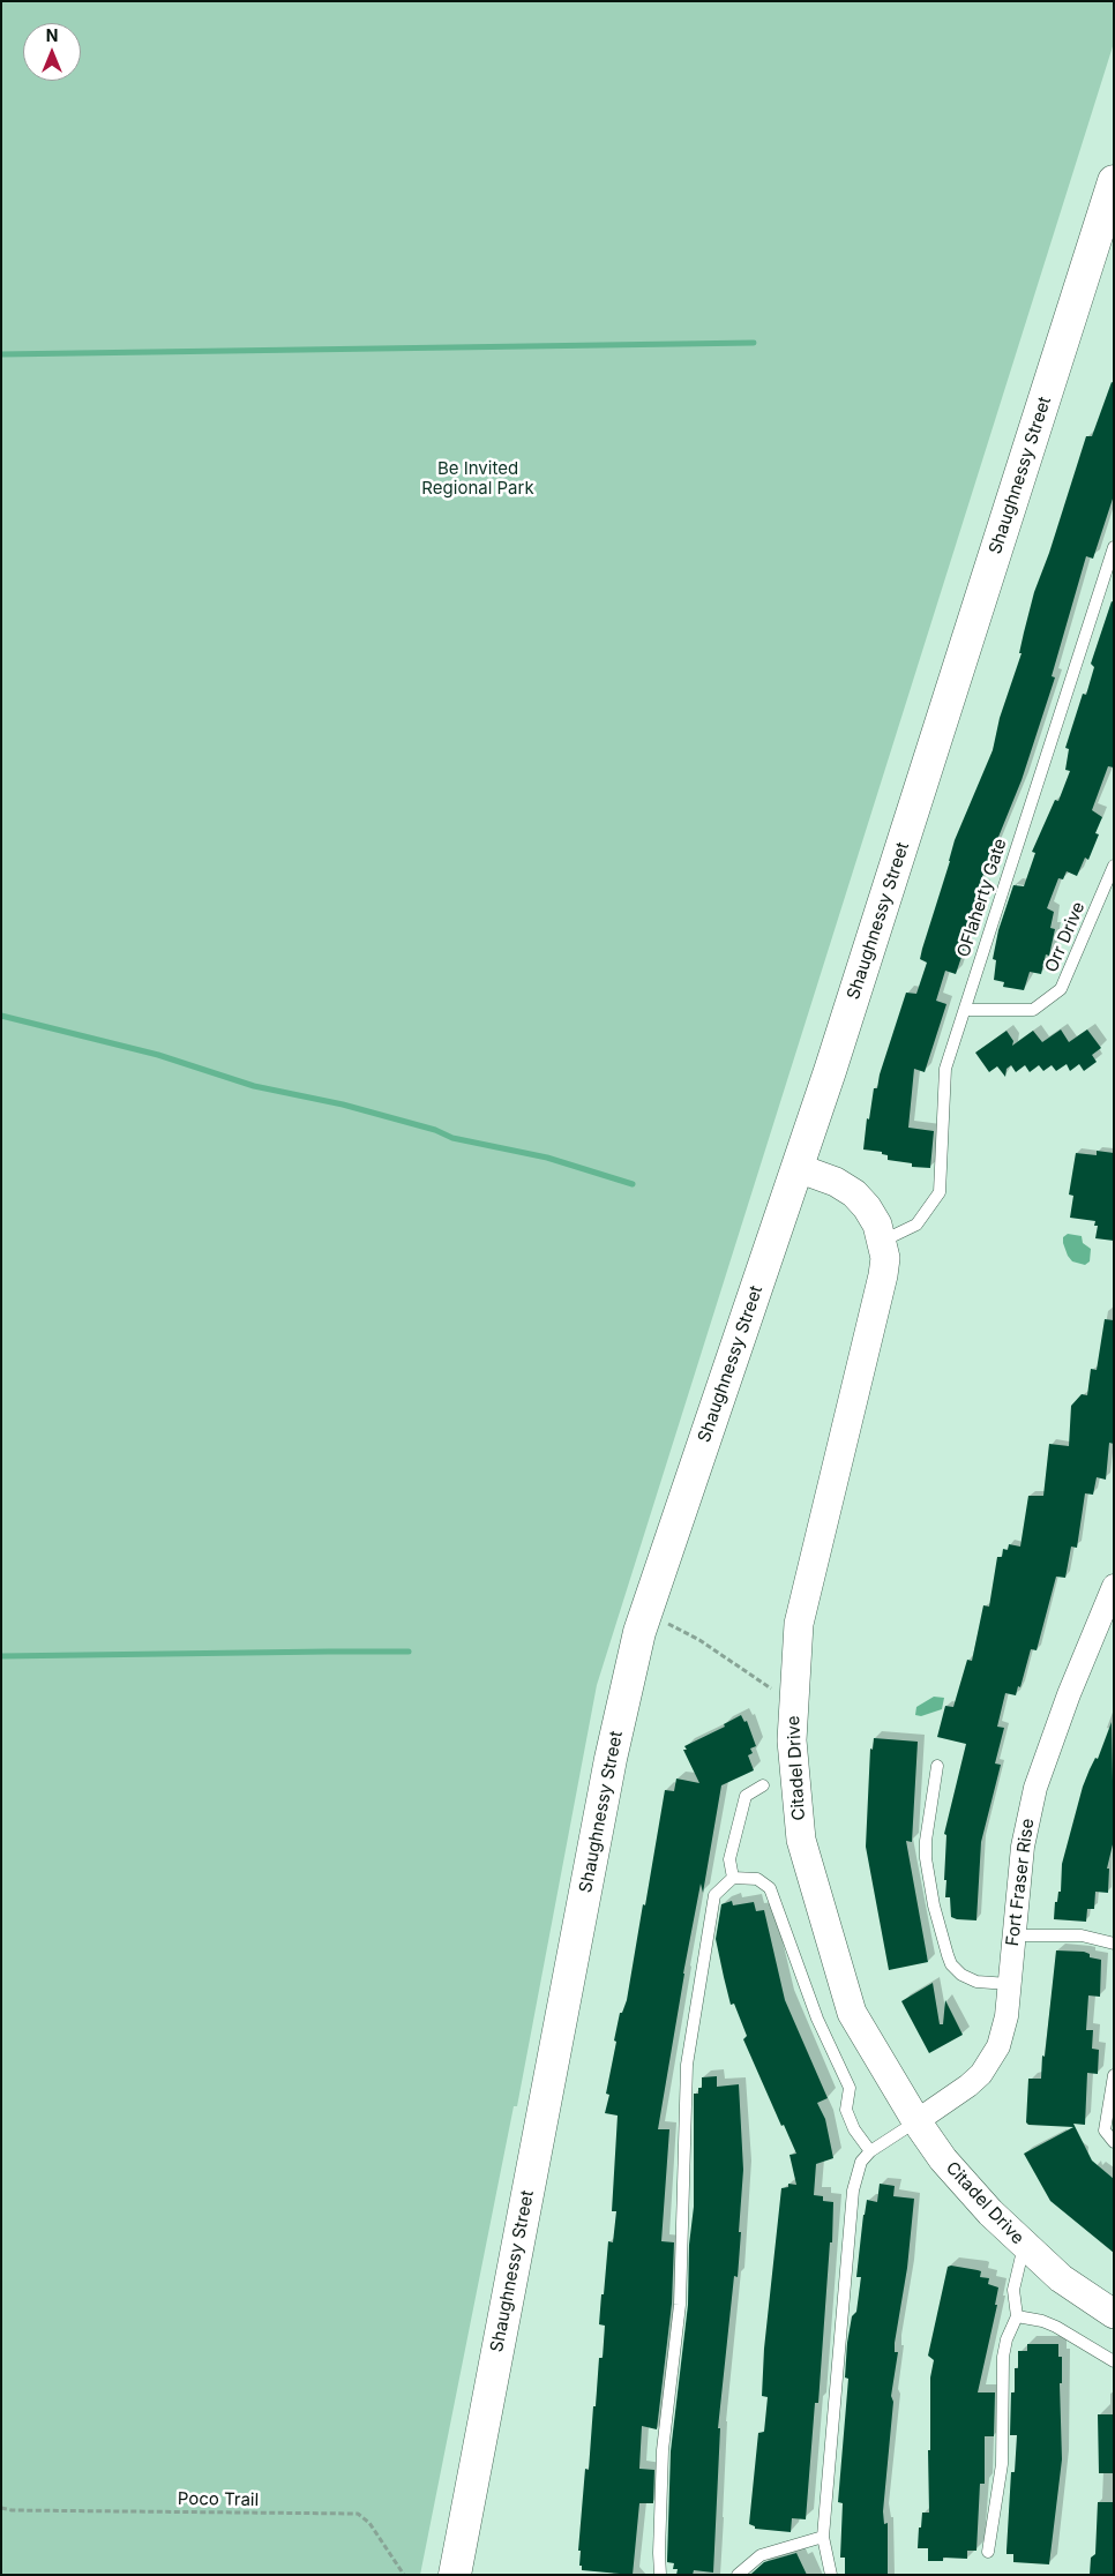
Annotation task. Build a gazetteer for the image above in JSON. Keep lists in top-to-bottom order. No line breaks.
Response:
{"streets":{"main road":["Shaughnessy Street"],"street":["Citadel Drive","Fort Fraser Rise"],"lane":["OFlaherty Gate","Orr Drive"],"path":["Poco Trail"]},"crossings":[["Shaughnessy Street","Citadel Drive"],["OFlaherty Gate","Orr Drive"],["OFlaherty Gate","Citadel Drive"],["Citadel Drive","Fort Fraser Rise"]],"parks":["Be Invited Regional Park"],"north":"top"}
